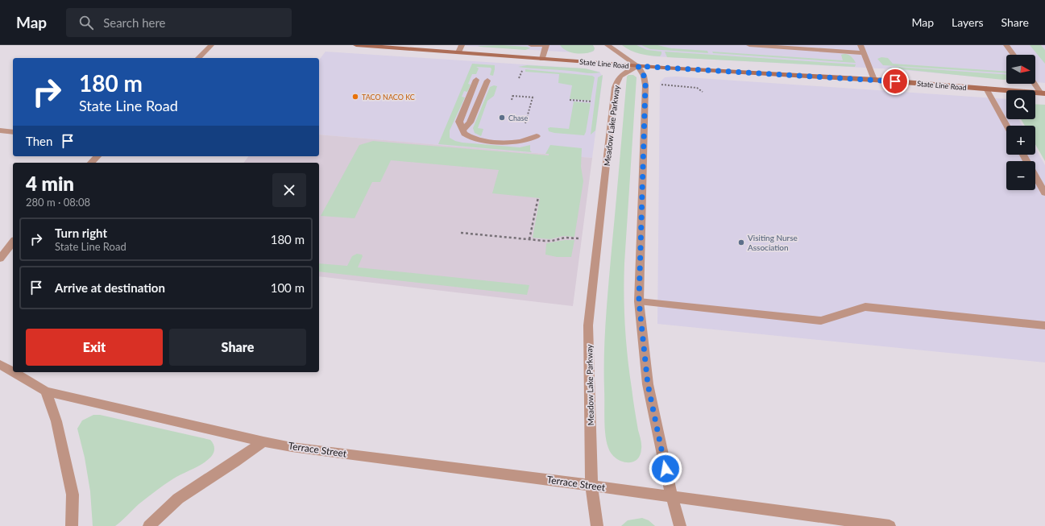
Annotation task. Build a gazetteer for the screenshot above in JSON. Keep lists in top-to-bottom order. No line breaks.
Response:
{"streets":{"main road":["State Line Road"],"street":["Meadow Lake Parkway","Terrace Street"]},"crossings":[["State Line Road","Meadow Lake Parkway"],["Meadow Lake Parkway","Terrace Street"]],"places":["TACO NACO KC","Chase","Visiting Nurse Association"],"north":"right","page":{"header":"Map","search":"Search here","nav":["Map","Layers","Share"],"map_buttons":["+","−"],"turn":["180 m","State Line Road"],"then":"Then","heading":["4 min","280 m · 08:08"],"list":[{"name":"Turn right","note":"State Line Road","value":"180 m"},{"name":"Arrive at destination","value":"100 m"}],"buttons":["Exit","Share"]}}
